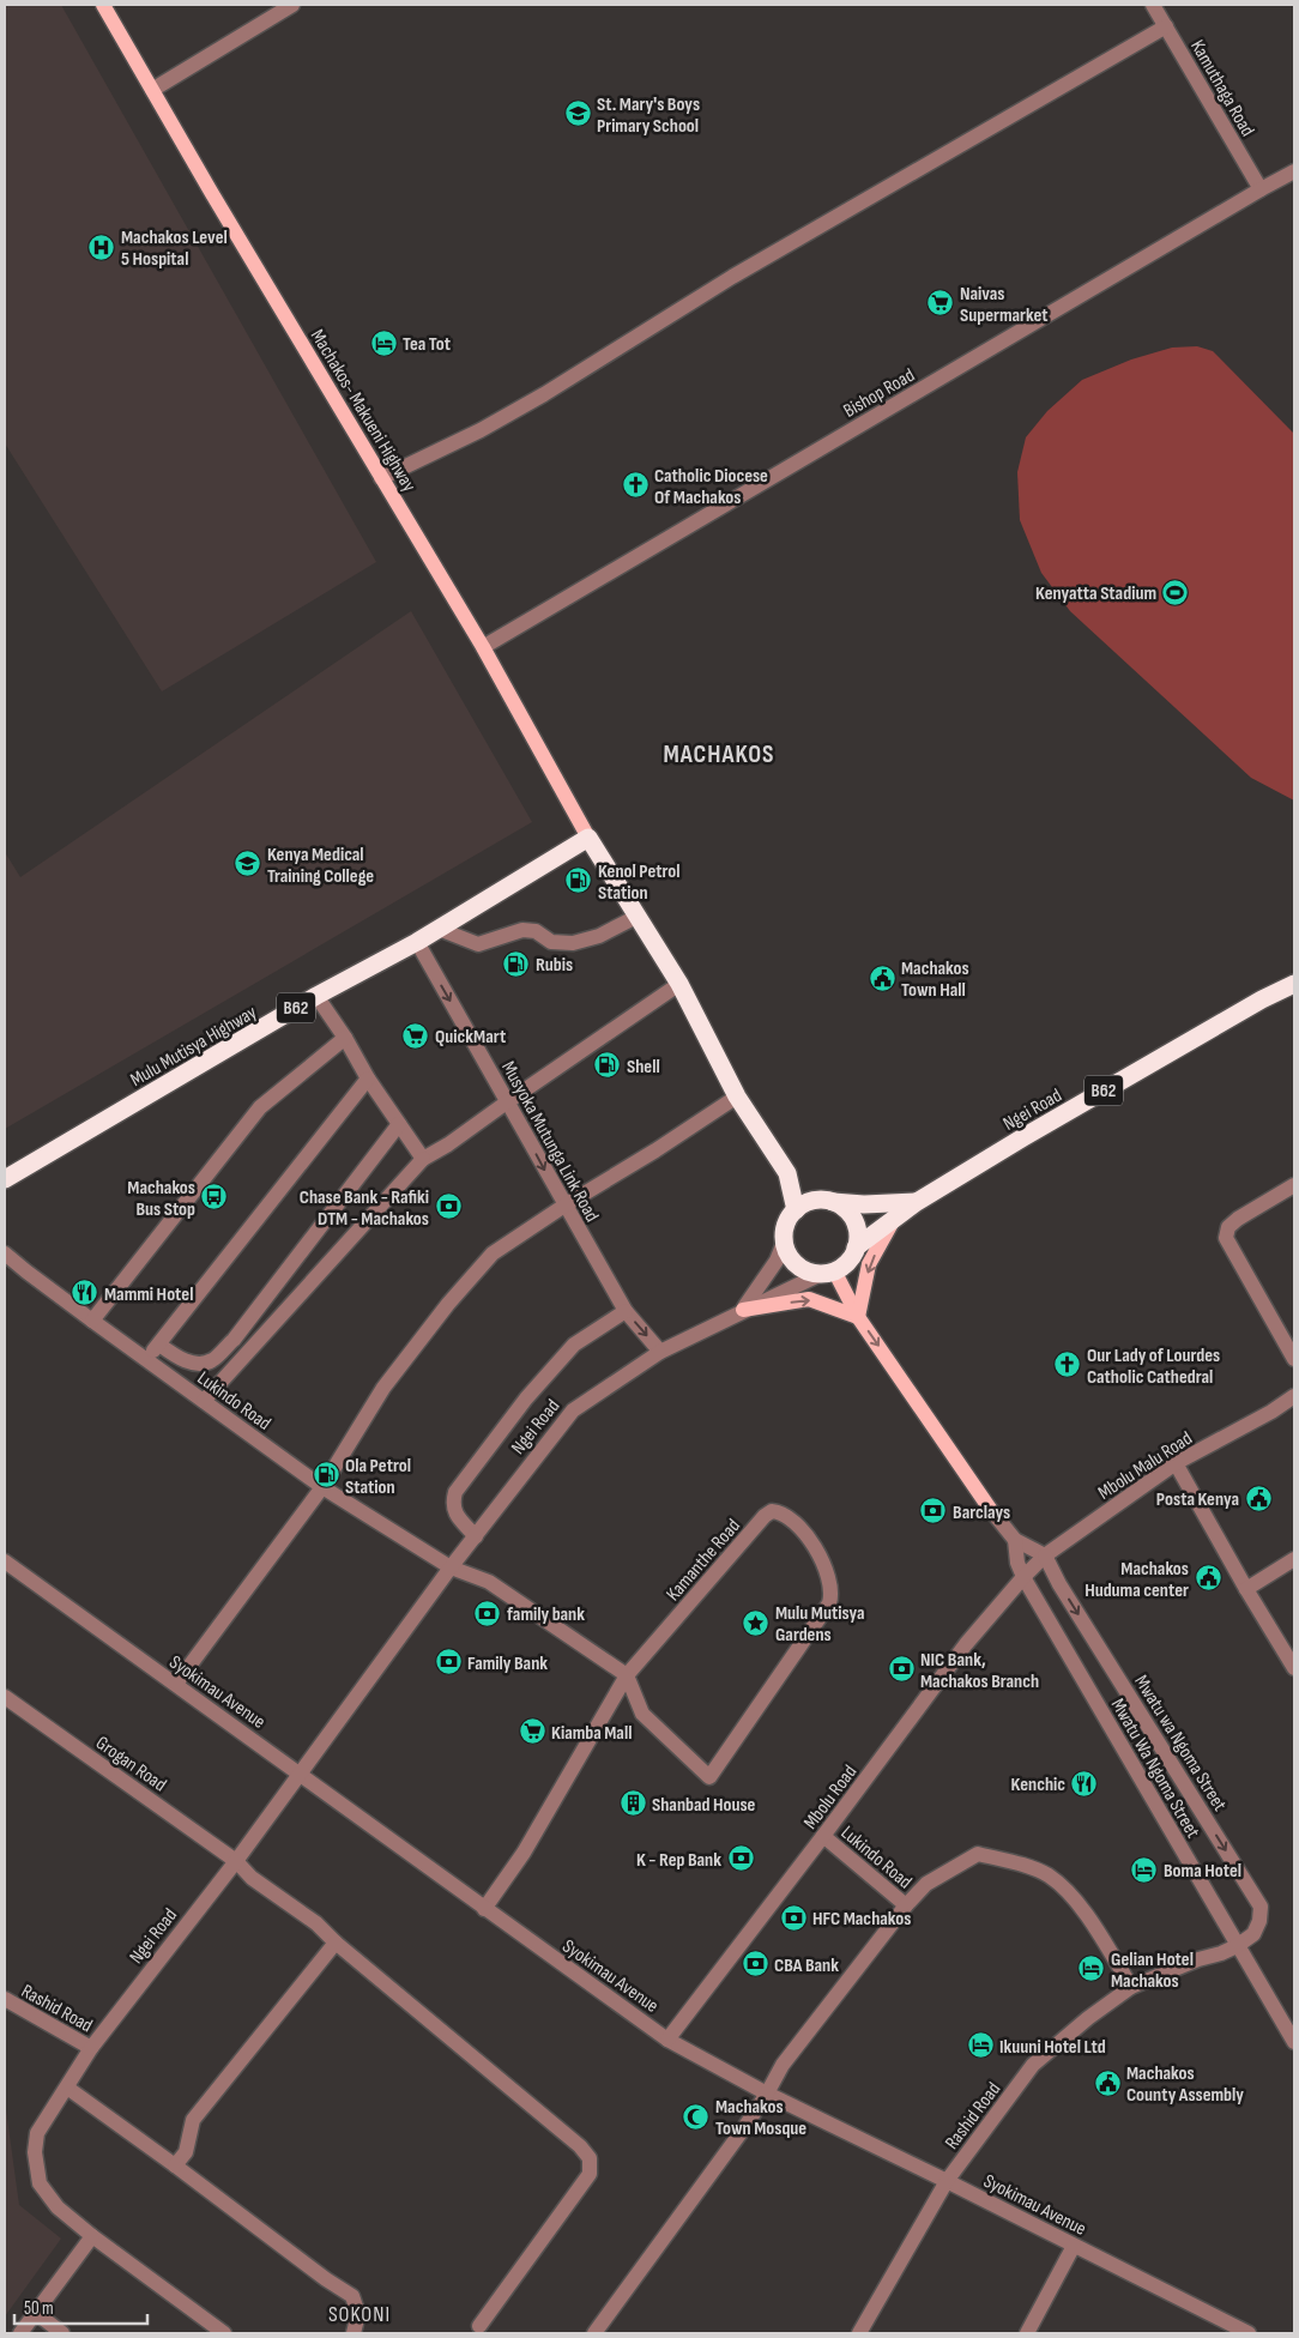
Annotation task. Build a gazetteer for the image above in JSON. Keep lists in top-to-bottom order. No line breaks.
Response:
{"streets":{"highway":["B62","Mulu Mutisya Highway","Ngei Road"],"main road":["Machakos- Makueni Highway"],"street":["Kamuthaga Road","Bishop Road","Musyoka Mutunga Link Road","Lukindo Road","Mbolu Malu Road","Kamanthe Road","Syokimau Avenue","Mwatu wa Ngoma Street","Grogan Road","Mwatu Wa Ngoma Street","Mbolu Road","Rashid Road"]},"crossings":[["Kamuthaga Road","Bishop Road"],["Bishop Road","Machakos- Makueni Highway"],["Machakos- Makueni Highway","Mulu Mutisya Highway"],["B62","Ngei Road"],["Mulu Mutisya Highway","Musyoka Mutunga Link Road"],["Ngei Road","Musyoka Mutunga Link Road"],["Ngei Road","Lukindo Road"],["Ngei Road","Syokimau Avenue"],["Ngei Road","Grogan Road"],["Ngei Road","Rashid Road"],["Lukindo Road","Mbolu Road"],["Mbolu Malu Road","Mwatu wa Ngoma Street"],["Mbolu Malu Road","Mwatu Wa Ngoma Street"],["Mbolu Malu Road","Mbolu Road"],["Kamanthe Road","Syokimau Avenue"],["Syokimau Avenue","Mbolu Road"],["Syokimau Avenue","Rashid Road"],["Mwatu wa Ngoma Street","Mwatu Wa Ngoma Street"],["Mwatu wa Ngoma Street","Rashid Road"],["Mwatu Wa Ngoma Street","Mbolu Road"],["Mwatu Wa Ngoma Street","Rashid Road"]],"one_way":["Mwatu wa Ngoma Street"],"districts":["MACHAKOS","SOKONI"],"places":{"school or university":["St. Mary's Boys Primary School","Kenya Medical Training College"],"hospital":["Machakos Level 5 Hospital"],"supermarket":["Naivas Supermarket","QuickMart","Kiamba Mall"],"hotel":["Tea Tot","Boma Hotel","Gelian Hotel Machakos","Ikuuni Hotel Ltd"],"church":["Catholic Diocese Of Machakos","Our Lady of Lourdes Catholic Cathedral"],"sports":["Kenyatta Stadium"],"fuel station":["Kenol Petrol Station","Rubis","Shell","Ola Petrol Station"],"public building":["Machakos Town Hall","Posta Kenya","Machakos Huduma center","Machakos County Assembly"],"bus stop":["Machakos Bus Stop"],"bank":["Chase Bank - Rafiki DTM - Machakos","Barclays","family bank","Family Bank","NIC Bank, Machakos Branch","K - Rep Bank","HFC Machakos","CBA Bank"],"restaurant":["Mammi Hotel","Kenchic"],"place":["Mulu Mutisya Gardens"],"building":["Shanbad House"],"mosque":["Machakos Town Mosque"]},"scale_bar":"50 m"}
